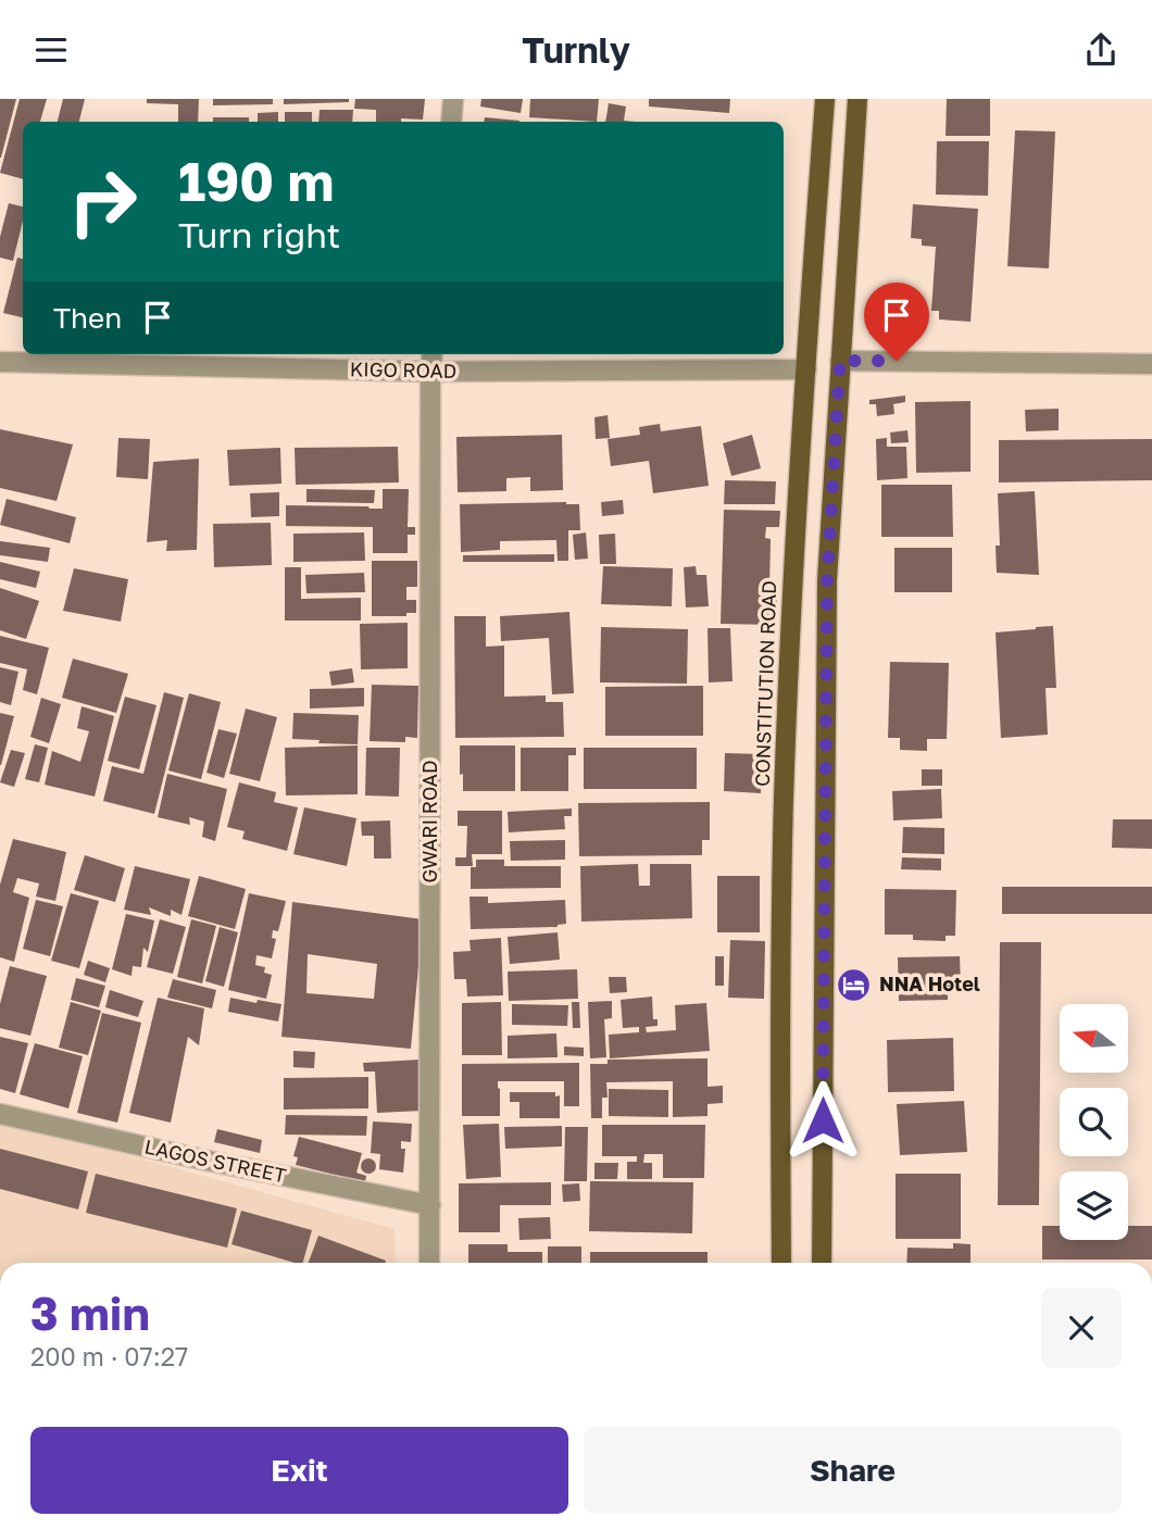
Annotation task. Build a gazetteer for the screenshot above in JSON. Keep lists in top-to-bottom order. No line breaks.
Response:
{"streets":{"main road":["CONSTITUTION ROAD"],"street":["KIGO ROAD","GWARI ROAD","LAGOS STREET"]},"crossings":[["KIGO ROAD","CONSTITUTION ROAD"],["KIGO ROAD","GWARI ROAD"],["GWARI ROAD","LAGOS STREET"]],"places":{"hotel":["NNA Hotel"]},"north":"left","page":{"header":"Turnly","turn":["190 m","Turn right"],"then":"Then","heading":["3 min","200 m · 07:27"],"buttons":["Exit","Share"]}}
